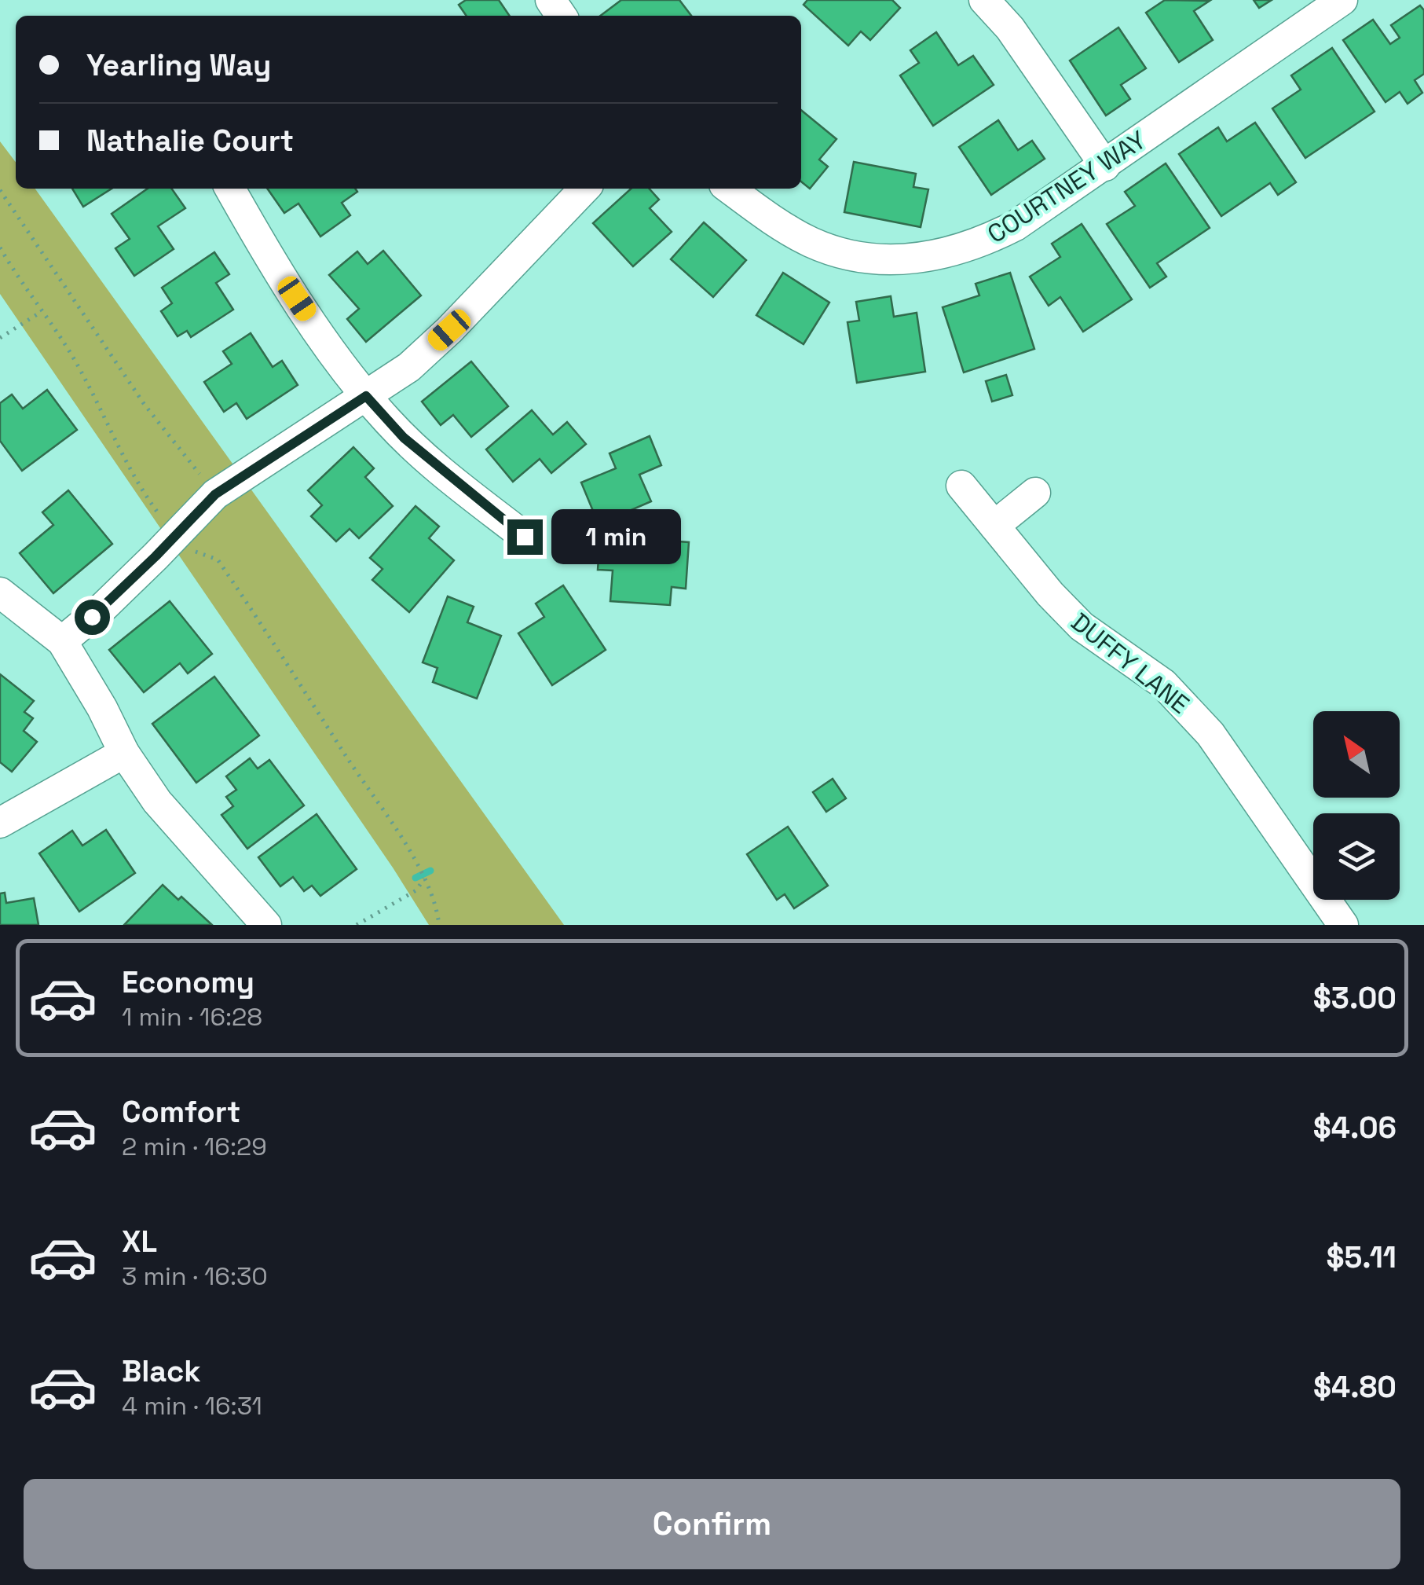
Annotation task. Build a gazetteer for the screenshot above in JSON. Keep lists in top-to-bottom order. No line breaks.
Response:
{"streets":{"street":["COURTNEY WAY","DUFFY LANE"]},"north":"top left","page":{"banner":["Yearling Way","Nathalie Court"],"bubble":"1 min","list":[{"name":"Economy","note":"1 min · 16:28","value":"$3.00"},{"name":"Comfort","note":"2 min · 16:29","value":"$4.06"},{"name":"XL","note":"3 min · 16:30","value":"$5.11"},{"name":"Black","note":"4 min · 16:31","value":"$4.80"}],"buttons":"Confirm"}}
